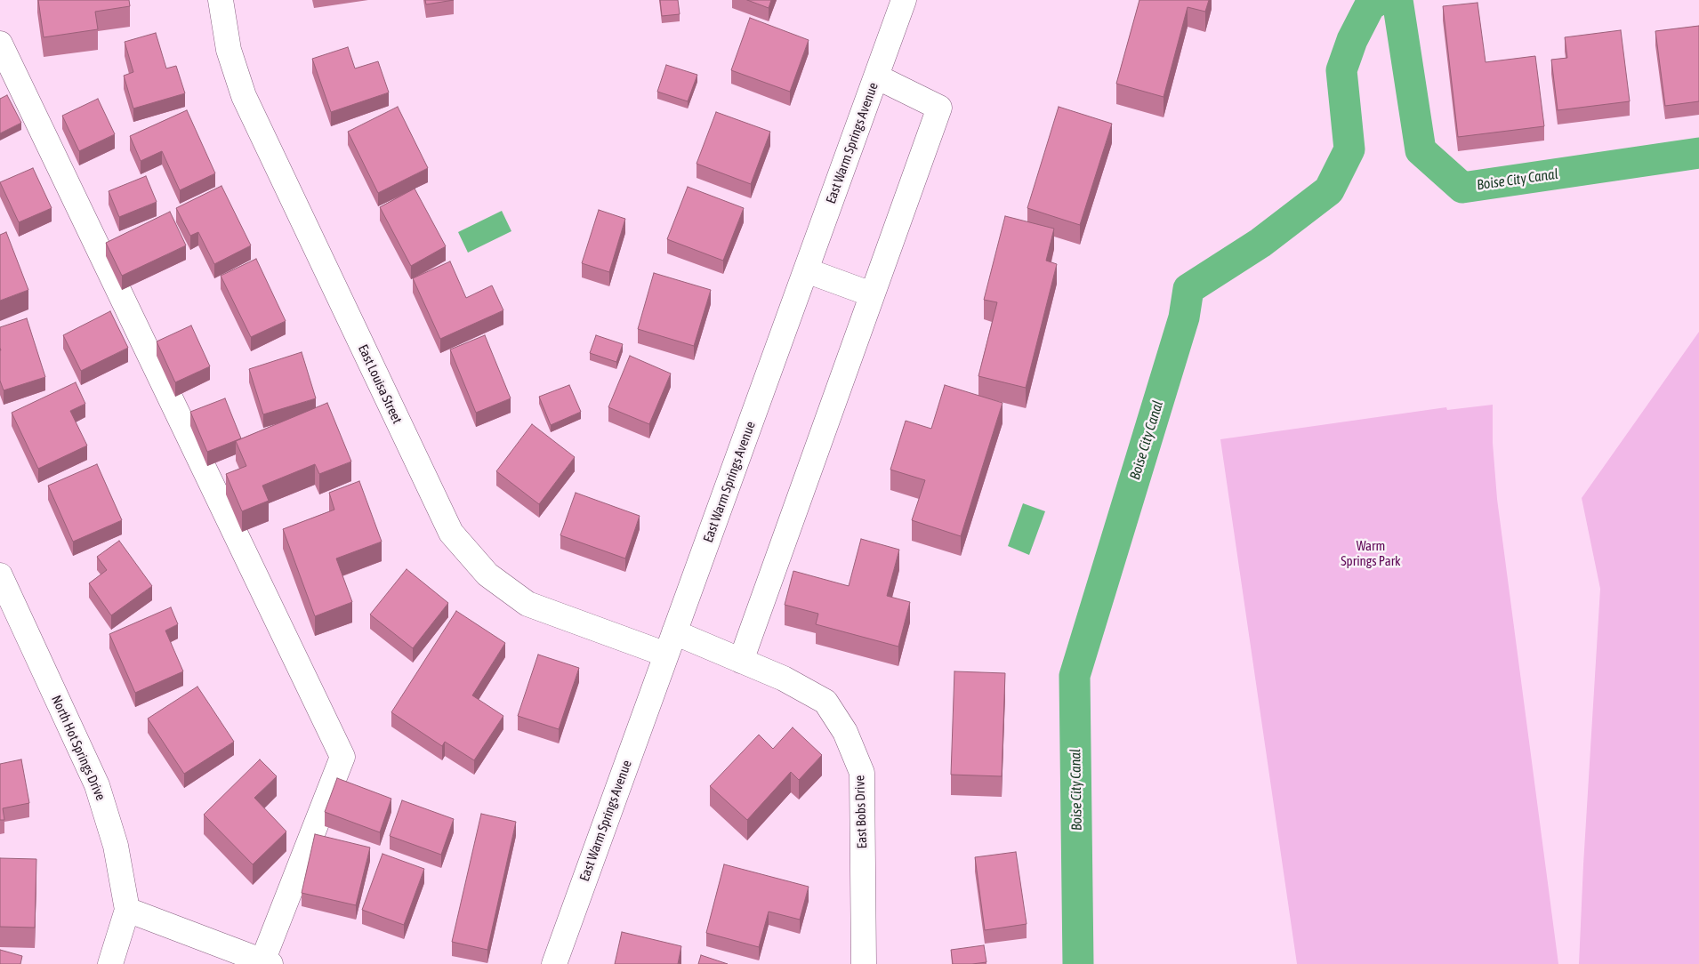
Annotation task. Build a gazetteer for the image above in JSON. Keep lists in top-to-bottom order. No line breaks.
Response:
{"streets":{"street":["East Warm Springs Avenue","East Louisa Street","North Hot Springs Drive","East Bobs Drive"]},"crossings":[["East Warm Springs Avenue","East Louisa Street"],["East Warm Springs Avenue","East Bobs Drive"],["East Louisa Street","East Bobs Drive"]],"water":["Boise City Canal"],"parks":["Warm Springs Park"]}
